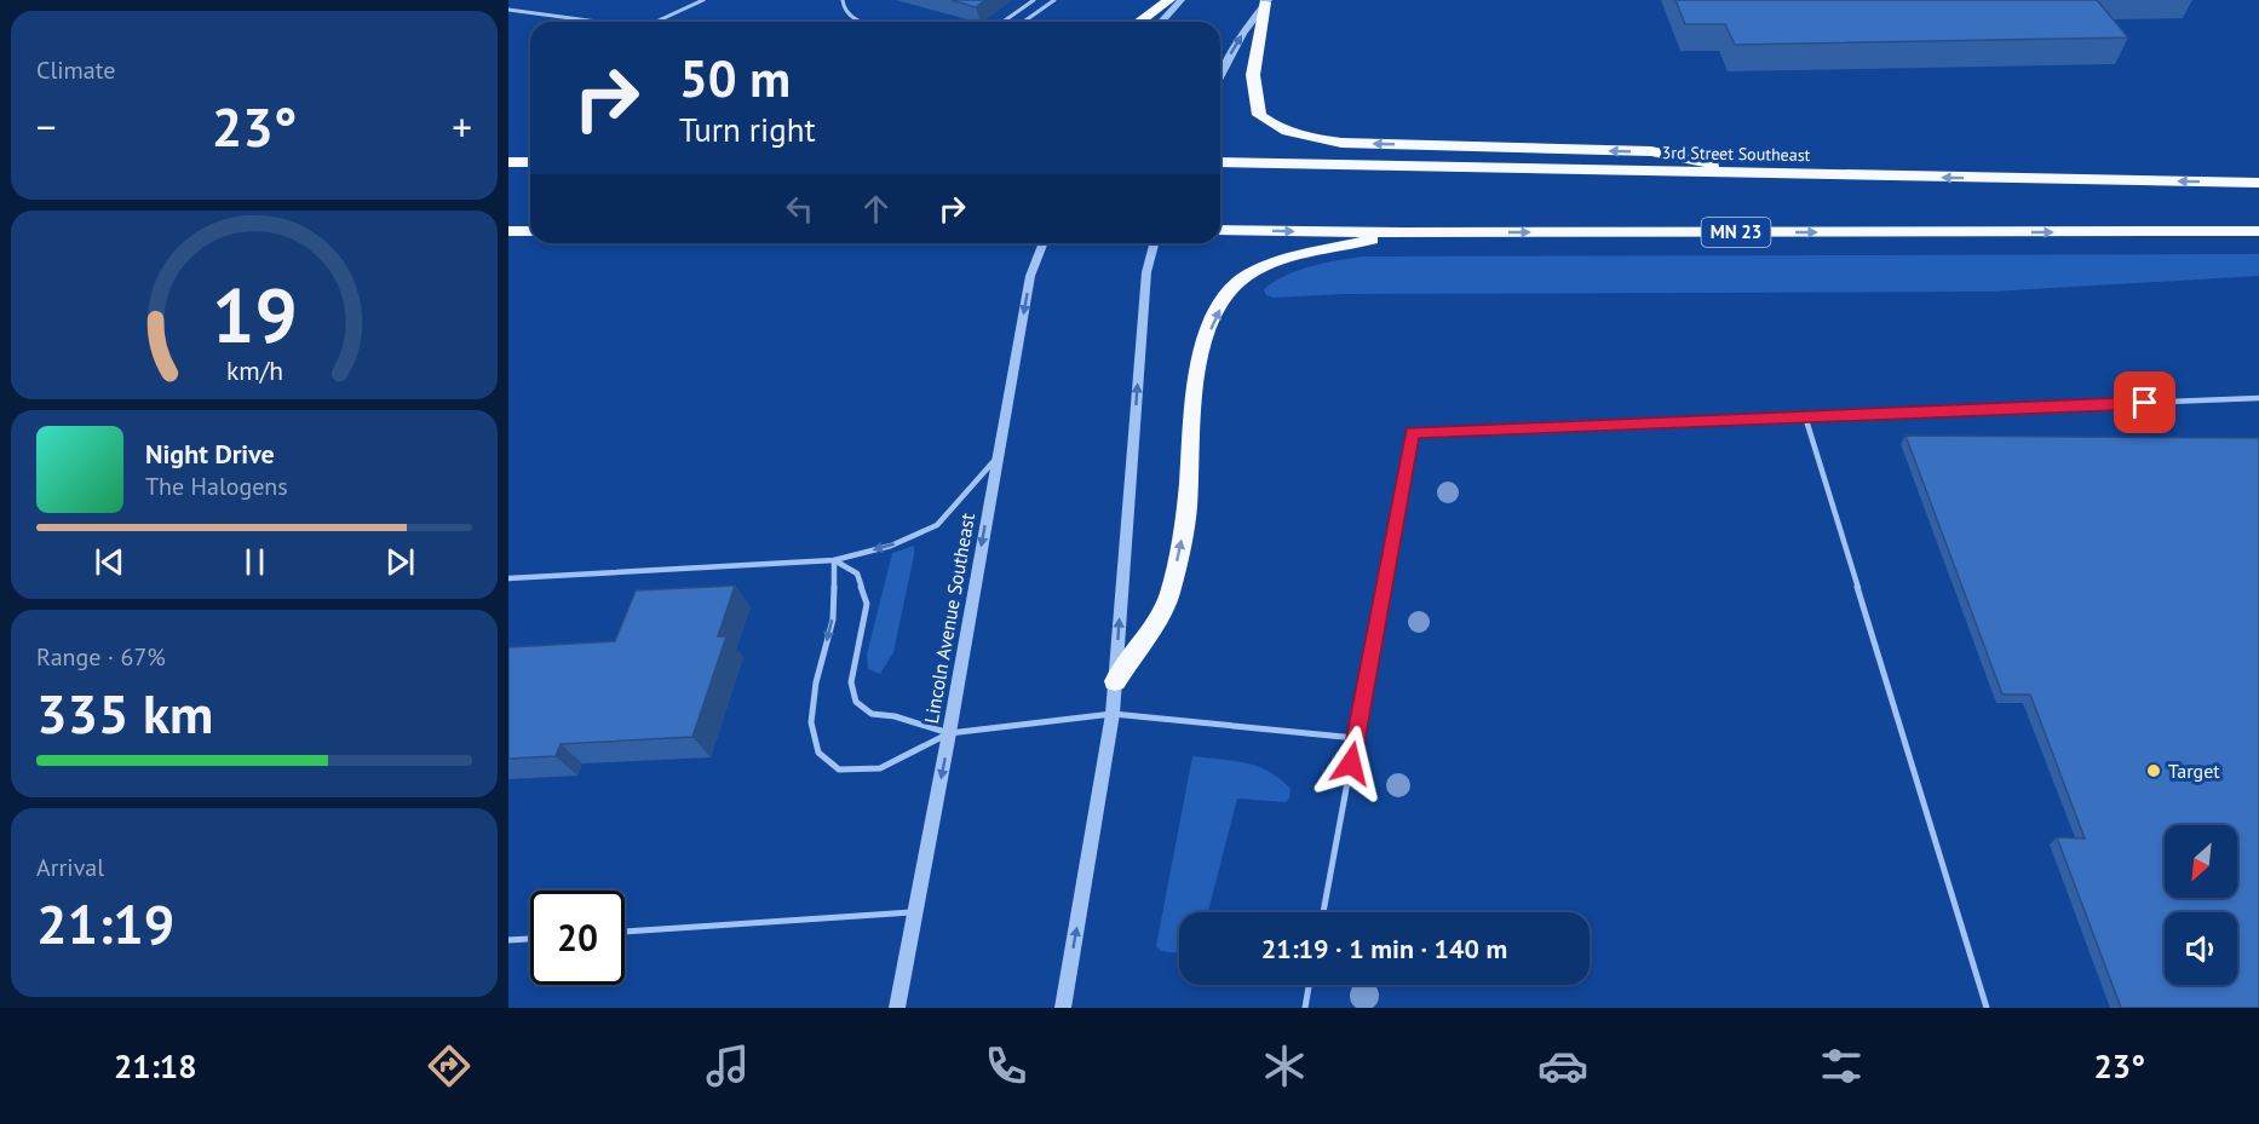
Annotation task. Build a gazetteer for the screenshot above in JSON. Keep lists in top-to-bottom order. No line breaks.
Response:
{"streets":{"highway":["3rd Street Southeast","MN 23"],"street":["Lincoln Avenue Southeast"]},"one_way":["Lincoln Avenue Southeast"],"places":["Target"],"north":"bottom left","page":{"tile":["Climate",["Range · 67%","335 km"],["Arrival","21:19"]],"turn":["50 m","Turn right"],"heat":["−","23°","+"],"song":["Night Drive","The Halogens"],"limit":"20","trip":"21:19 · 1 min · 140 m","tabs":["21:18","23°"],"gauge":["19","km/h"]}}
